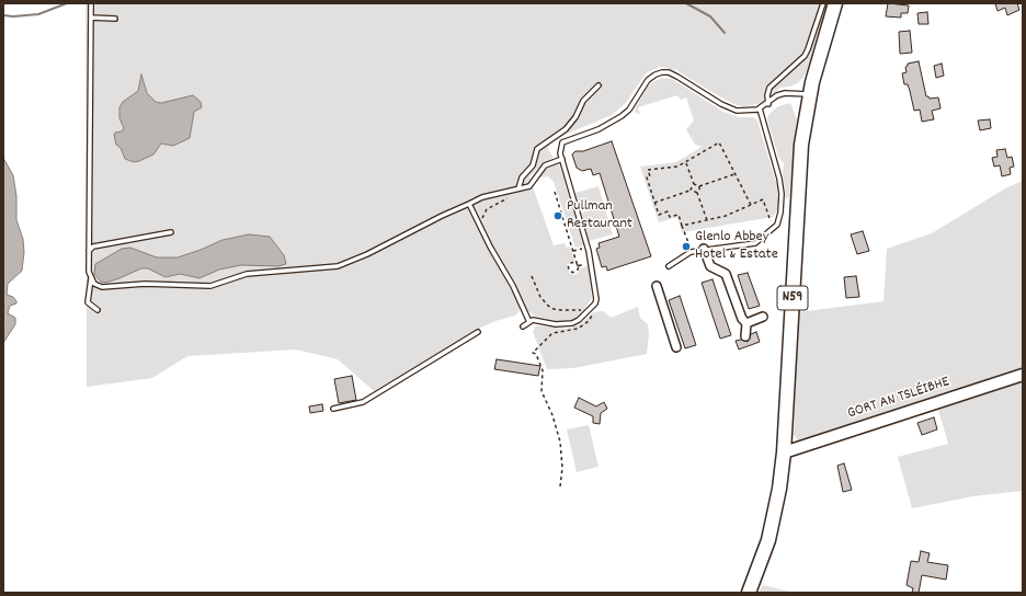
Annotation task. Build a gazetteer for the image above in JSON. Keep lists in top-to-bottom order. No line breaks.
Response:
{"streets":{"main road":["N59"],"street":["GORT AN TSLÉIBHE"]},"crossings":[["N59","GORT AN TSLÉIBHE"]],"places":["Pullman Restaurant","Glenlo Abbey Hotel & Estate"]}
